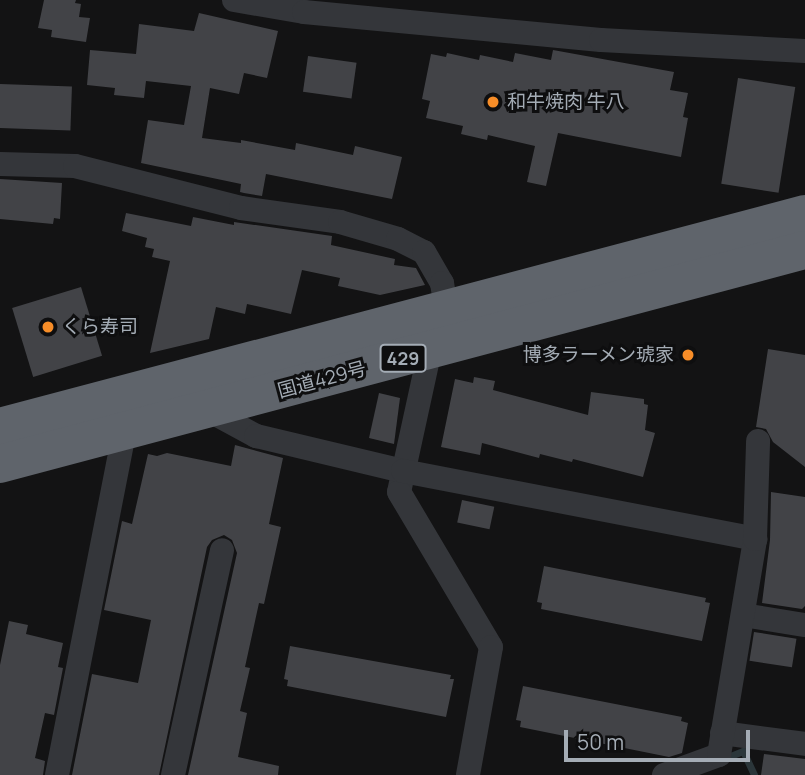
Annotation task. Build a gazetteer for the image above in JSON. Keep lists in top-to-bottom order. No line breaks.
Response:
{"streets":{"highway":["429","国道429号"]},"places":["和牛焼肉 牛八","くら寿司","博多ラーメン琥家"],"scale_bar":"50 m"}
